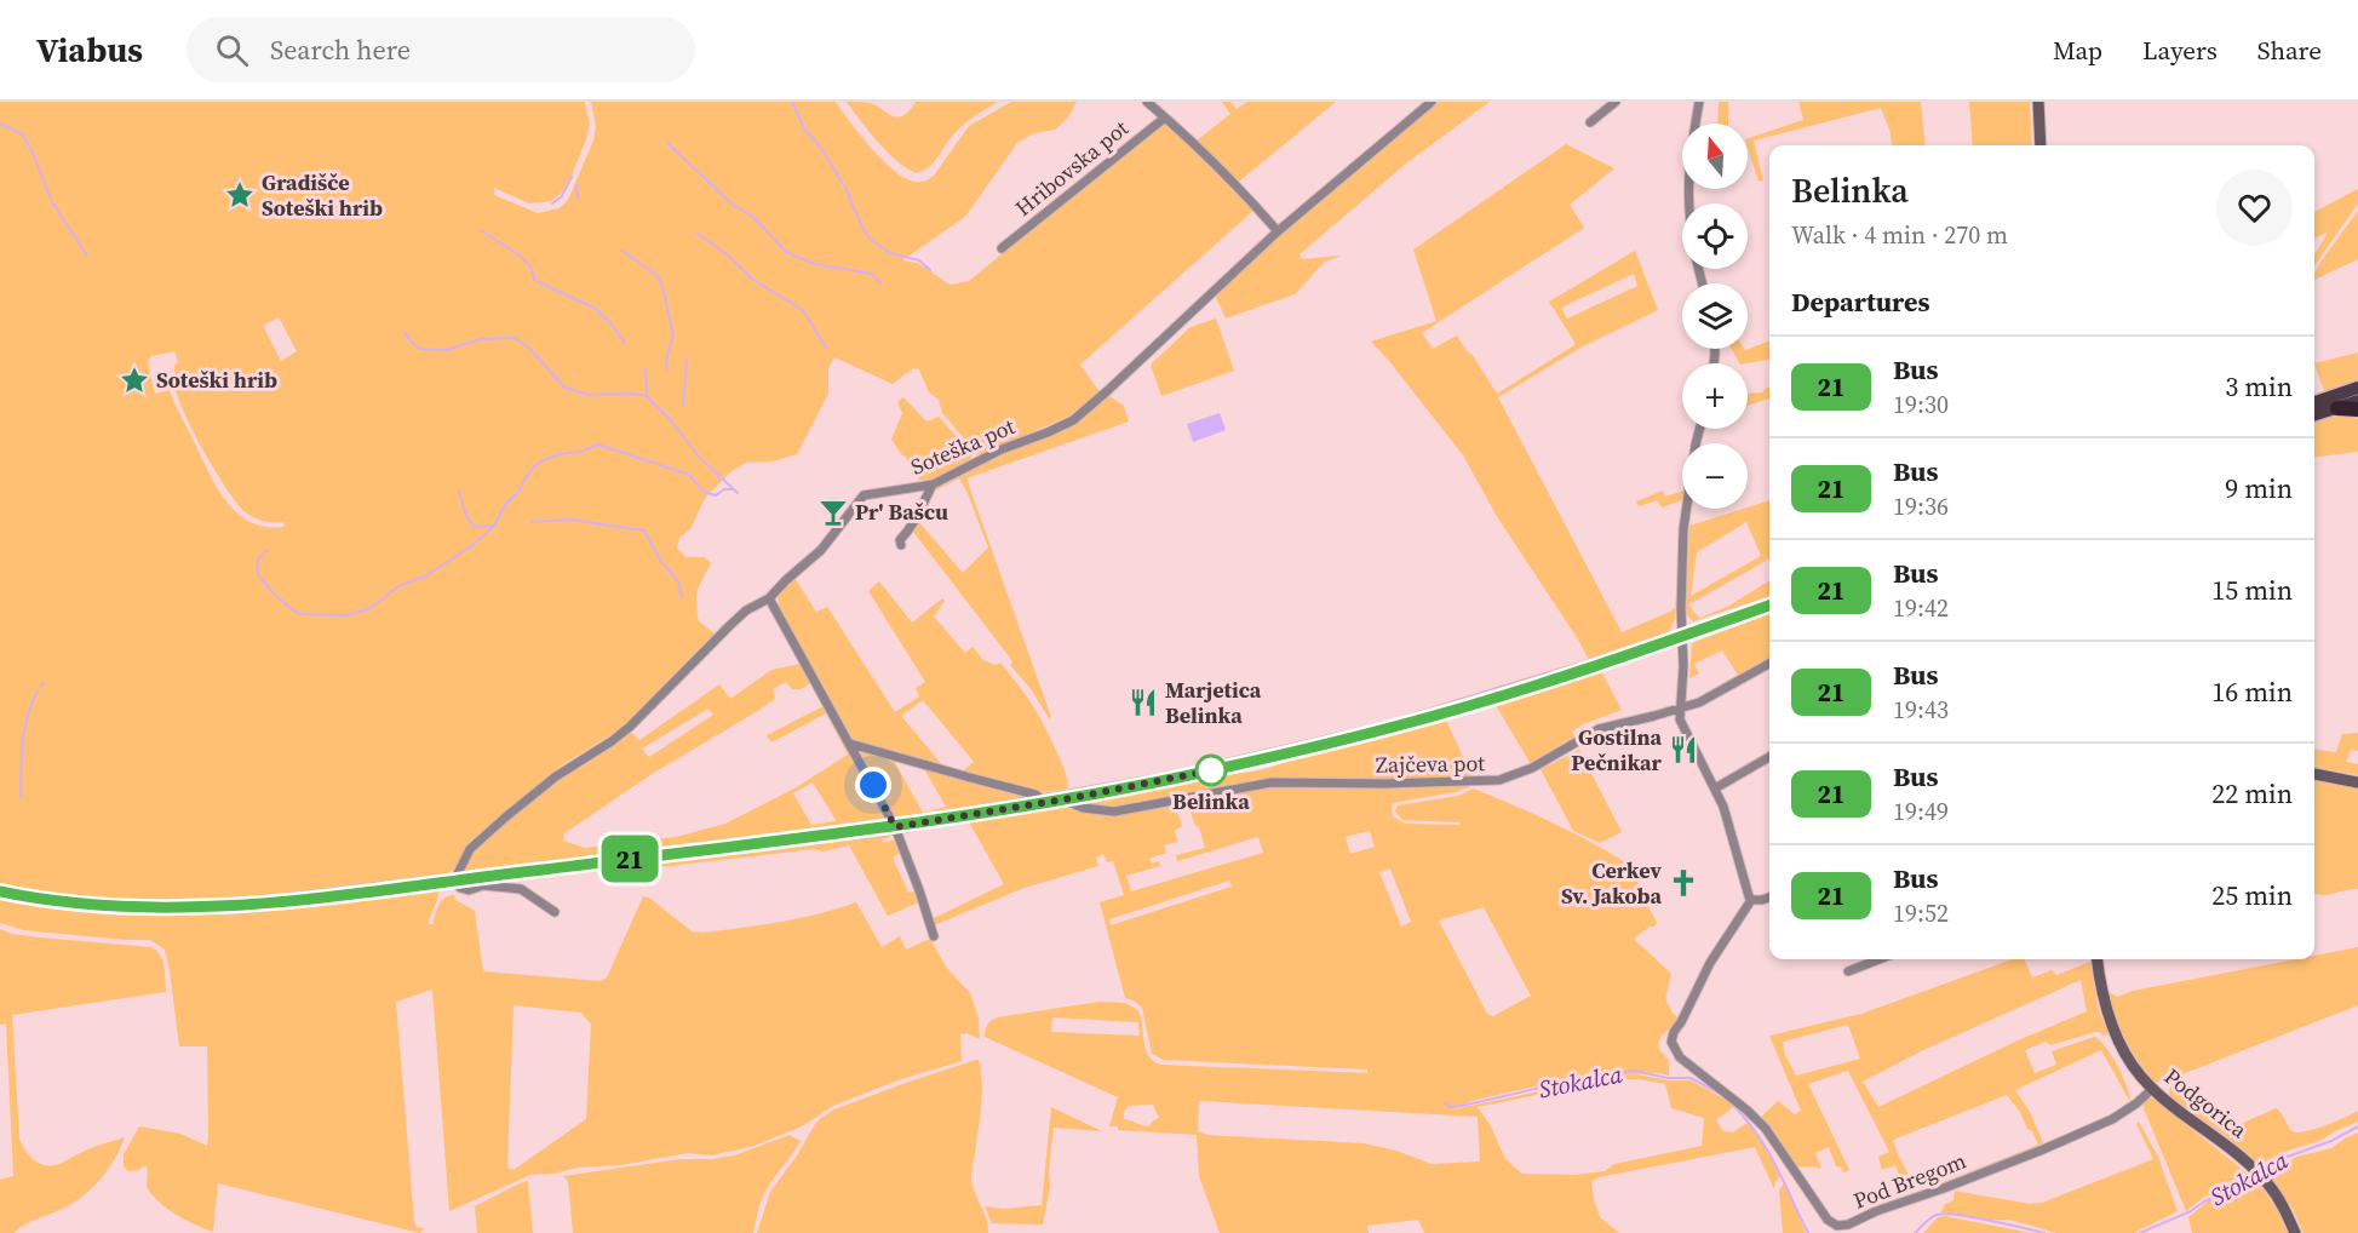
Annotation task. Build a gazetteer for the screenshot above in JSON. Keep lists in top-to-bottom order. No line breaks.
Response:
{"streets":{"main road":["Podgorica"],"street":["Hribovska pot","Soteška pot","Zajčeva pot","Pod Bregom"]},"crossings":[["Hribovska pot","Soteška pot"],["Podgorica","Pod Bregom"]],"water":["Stokalca"],"places":{"place":["Gradišče Soteški hrib","Soteški hrib"],"bar":["Pr' Bašcu"],"restaurant":["Marjetica Belinka","Gostilna Pečnikar"],"other":["Belinka"],"church":["Cerkev Sv. Jakoba"]},"lines":["bus line 21"],"north":"top","page":{"header":"Viabus","search":"Search here","nav":["Map","Layers","Share"],"on_map":"21","map_buttons":["+","−"],"heading":[["Belinka","Walk · 4 min · 270 m"],"Departures"],"list":[{"mark":"21","name":"Bus","note":"19:30","value":"3 min"},{"mark":"21","name":"Bus","note":"19:36","value":"9 min"},{"mark":"21","name":"Bus","note":"19:42","value":"15 min"},{"mark":"21","name":"Bus","note":"19:43","value":"16 min"},{"mark":"21","name":"Bus","note":"19:49","value":"22 min"},{"mark":"21","name":"Bus","note":"19:52","value":"25 min"}]}}
